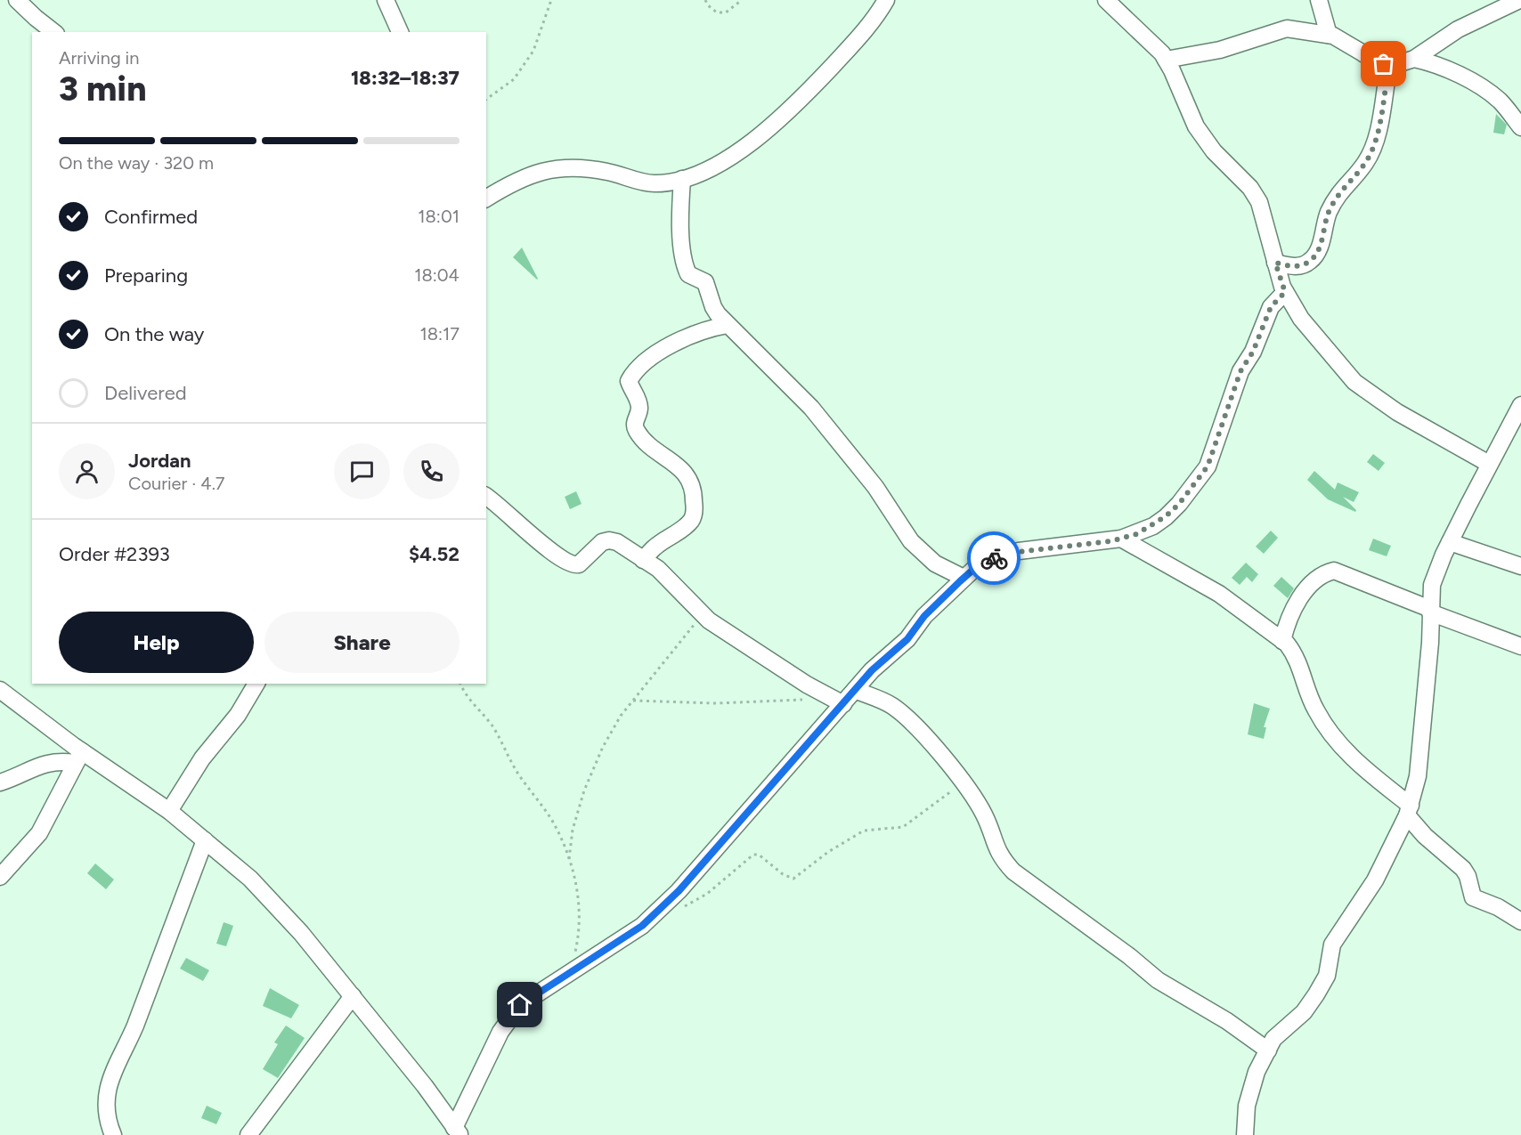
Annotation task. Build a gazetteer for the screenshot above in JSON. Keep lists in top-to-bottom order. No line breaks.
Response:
{"page":{"heading":["3 min","Arriving in","18:32–18:37"],"panel":["Jordan","Courier · 4.7","Order #2393","$4.52"],"bar":"On the way · 320 m","list":[["Confirmed","18:01"],["Preparing","18:04"],["On the way","18:17"],"Delivered"],"buttons":["Help","Share"]}}
